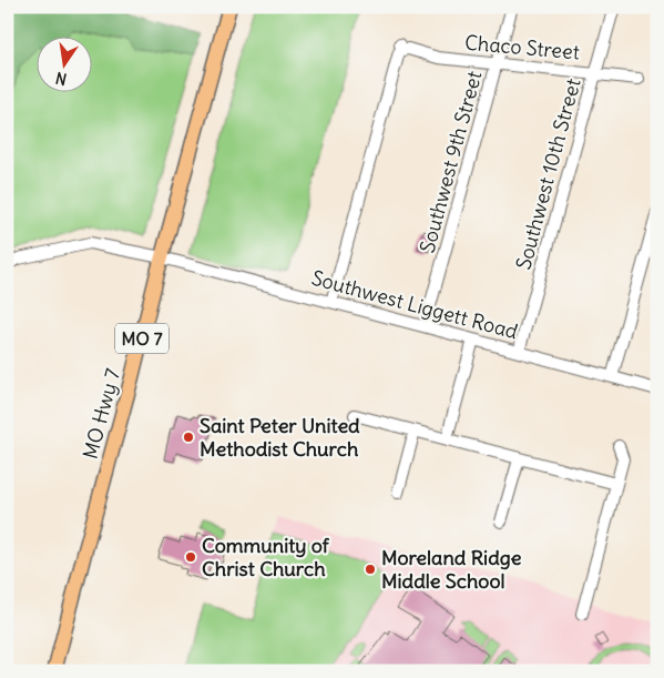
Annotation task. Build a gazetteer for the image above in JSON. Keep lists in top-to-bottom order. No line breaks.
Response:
{"streets":{"main road":["MO 7","MO Hwy 7"],"street":["Chaco Street","Southwest 9th Street","Southwest 10th Street","Southwest Liggett Road"]},"crossings":[["Chaco Street","Southwest 9th Street"],["Chaco Street","Southwest 10th Street"],["Chaco Street","Southwest Liggett Road"],["Southwest 9th Street","Southwest Liggett Road"],["Southwest 10th Street","Southwest Liggett Road"],["Southwest Liggett Road","MO Hwy 7"]],"places":["Saint Peter United Methodist Church","Community of Christ Church","Moreland Ridge Middle School"],"north":"bottom"}
